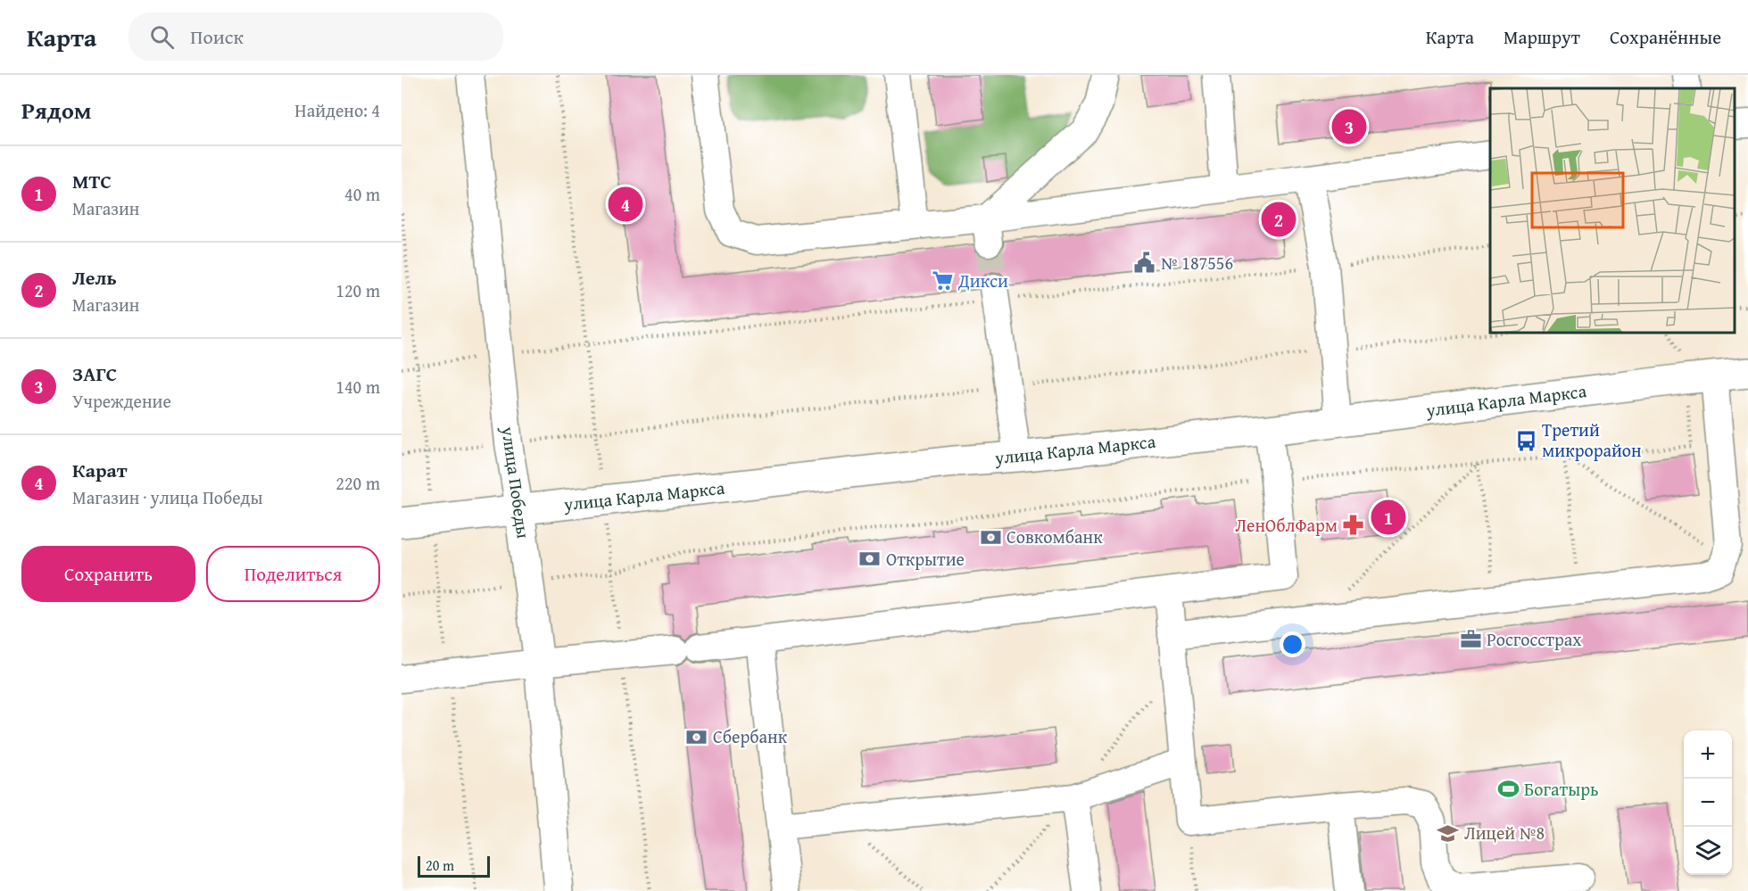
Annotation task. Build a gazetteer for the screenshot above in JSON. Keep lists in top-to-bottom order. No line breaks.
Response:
{"streets":{"main road":["улица Карла Маркса","улица Победы"]},"crossings":[["улица Карла Маркса","улица Победы"]],"places":{"public building":["№ 187556"],"supermarket":["Дикси"],"bus stop":["Третий микрорайон"],"pharmacy":["ЛенОблФарм"],"bank":["Совкомбанк","Открытие","Сбербанк"],"office":["Росгосстрах"],"sports":["Богатырь"],"school or university":["Лицей №8"]},"scale_bar":"20 m","page":{"header":"Карта","search":"Поиск","nav":["Карта","Маршрут","Сохранённые"],"heading":["Рядом","Найдено: 4"],"pins":["3","4","2","1"],"list":[{"mark":"1","name":"МТС","note":"Магазин","value":"40 m"},{"mark":"2","name":"Лель","note":"Магазин","value":"120 m"},{"mark":"3","name":"ЗАГС","note":"Учреждение","value":"140 m"},{"mark":"4","name":"Карат","note":"Магазин · улица Победы","value":"220 m"}],"buttons":["Сохранить","Поделиться"],"map_buttons":["+","−"],"scale":"20 m"}}
